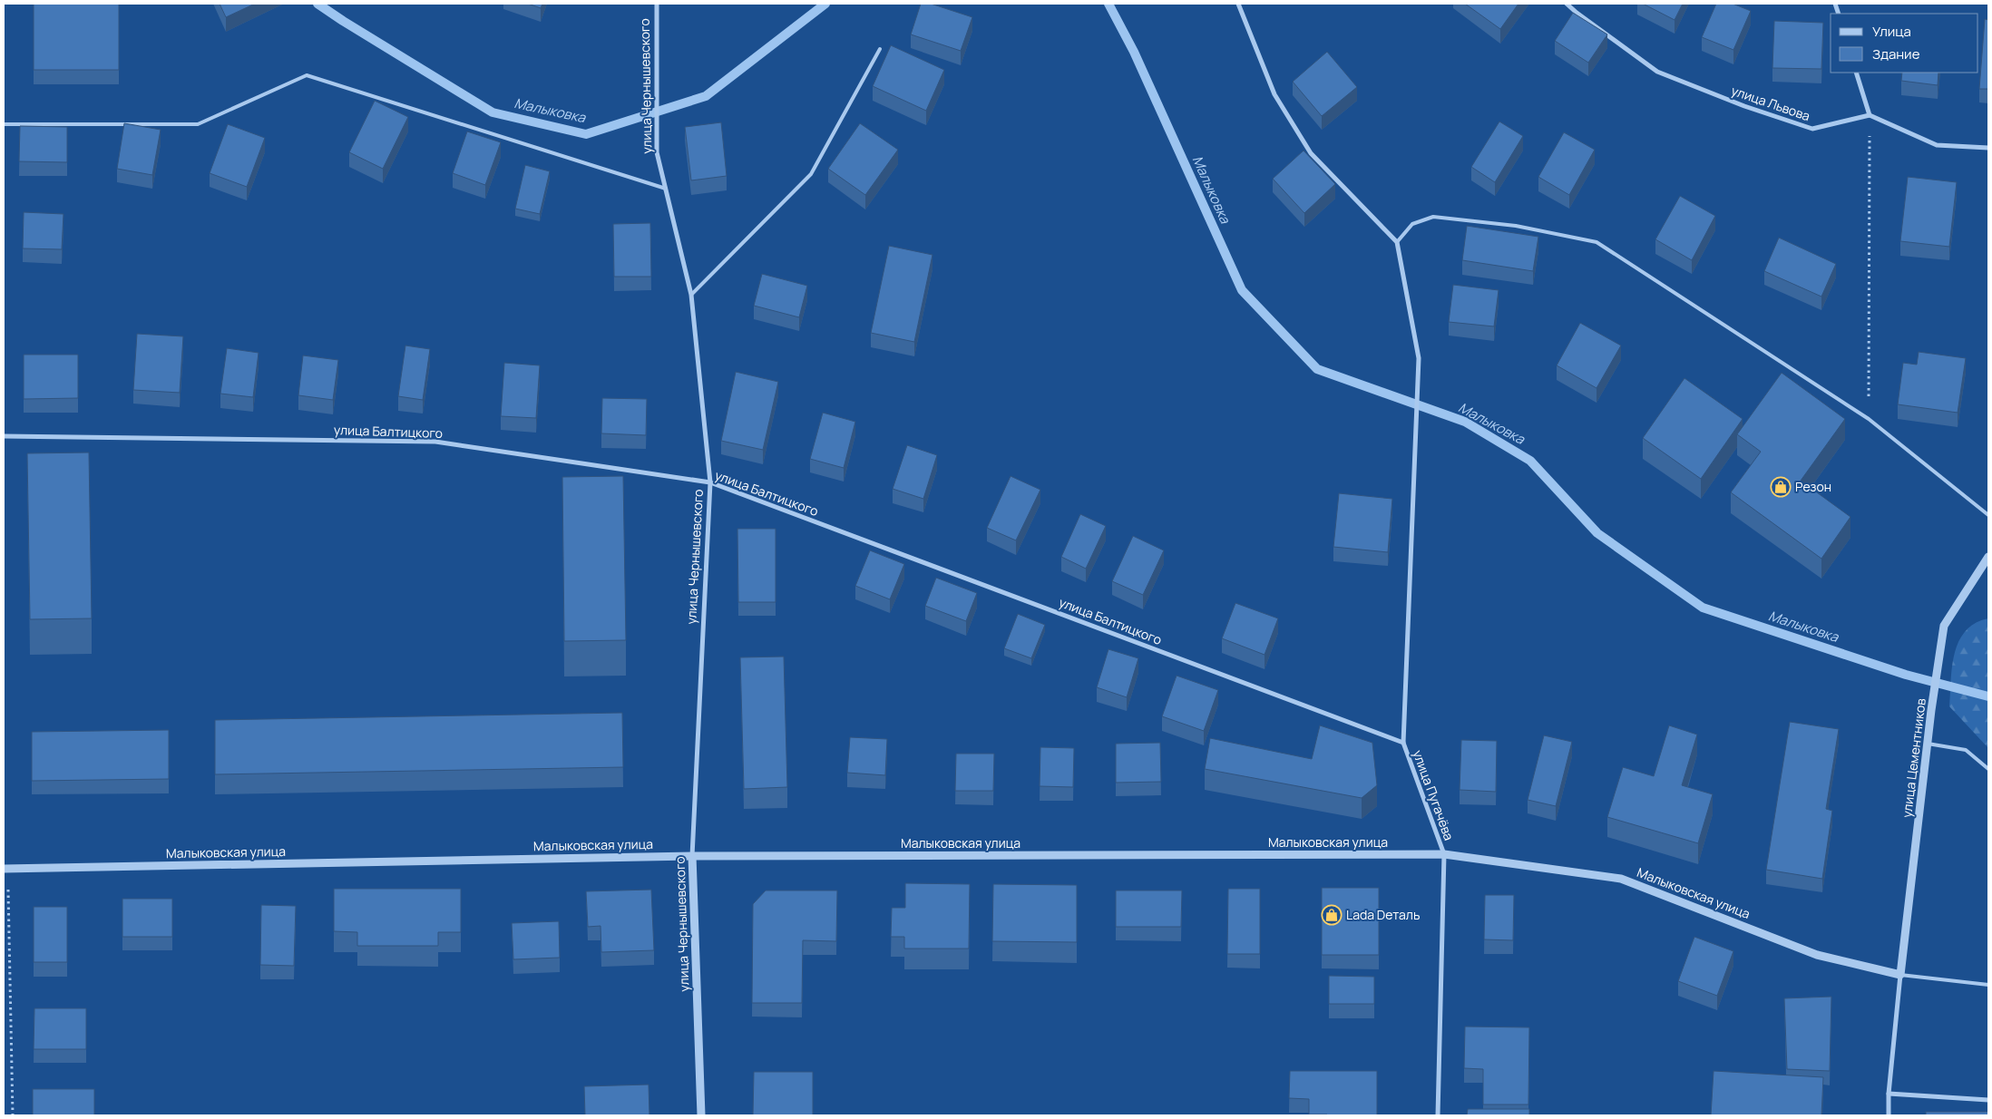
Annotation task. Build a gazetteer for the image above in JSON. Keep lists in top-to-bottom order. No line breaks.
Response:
{"streets":{"street":["улица Чернышевского","улица Львова","улица Балтицкого","улица Цементников","улица Пугачёва","Малыковская улица"]},"crossings":[["улица Чернышевского","улица Балтицкого"],["улица Чернышевского","Малыковская улица"],["улица Балтицкого","улица Пугачёва"],["улица Цементников","Малыковская улица"],["улица Пугачёва","Малыковская улица"]],"water":["Малыковка"],"places":{"shop":["Резон","Lada Dеталь"]},"legend":["Улица","Здание"]}
